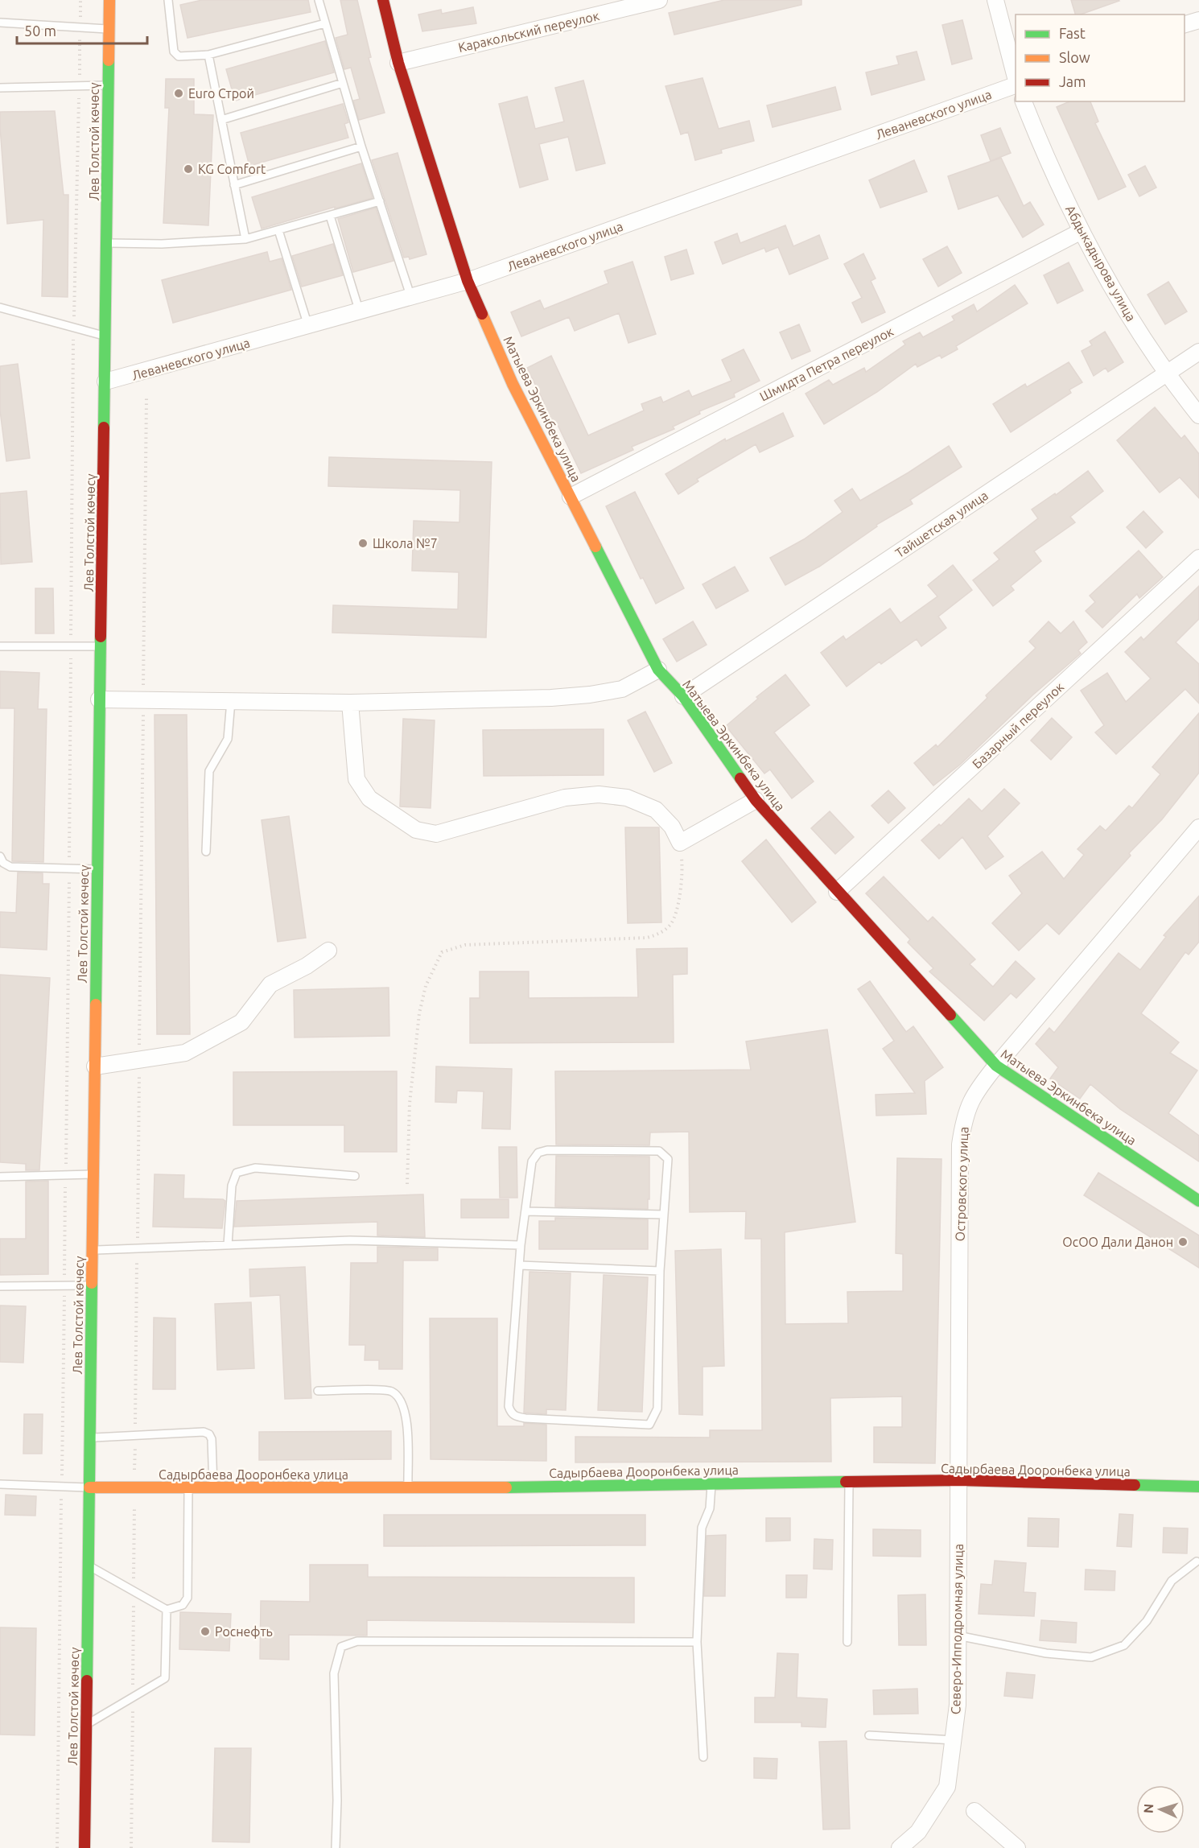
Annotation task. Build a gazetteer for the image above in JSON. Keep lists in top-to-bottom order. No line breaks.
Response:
{"streets":{"main road":["Лев Толстой көчөсү","Матыева Эркинбека улица","Садырбаева Дооронбека улица"],"street":["Каракольский переулок","Леваневского улица","Абдыкадырова улица","Шмидта Петра переулок","Тайшетская улица","Базарный переулок","Островского улица","Северо-Ипподромная улица"]},"crossings":[["Каракольский переулок","Матыева Эркинбека улица"],["Леваневского улица","Лев Толстой көчөсү"],["Леваневского улица","Матыева Эркинбека улица"],["Лев Толстой көчөсү","Садырбаева Дооронбека улица"],["Абдыкадырова улица","Шмидта Петра переулок"],["Абдыкадырова улица","Тайшетская улица"],["Шмидта Петра переулок","Матыева Эркинбека улица"],["Матыева Эркинбека улица","Тайшетская улица"],["Матыева Эркинбека улица","Базарный переулок"],["Матыева Эркинбека улица","Островского улица"],["Островского улица","Садырбаева Дооронбека улица"],["Островского улица","Северо-Ипподромная улица"],["Садырбаева Дооронбека улица","Северо-Ипподромная улица"]],"places":["Euro Строй","KG Comfort","Школа №7","ОсОО Дали Данон","Роснефть"],"legend":["Fast","Slow","Jam"],"scale_bar":"50 m","north":"left"}
